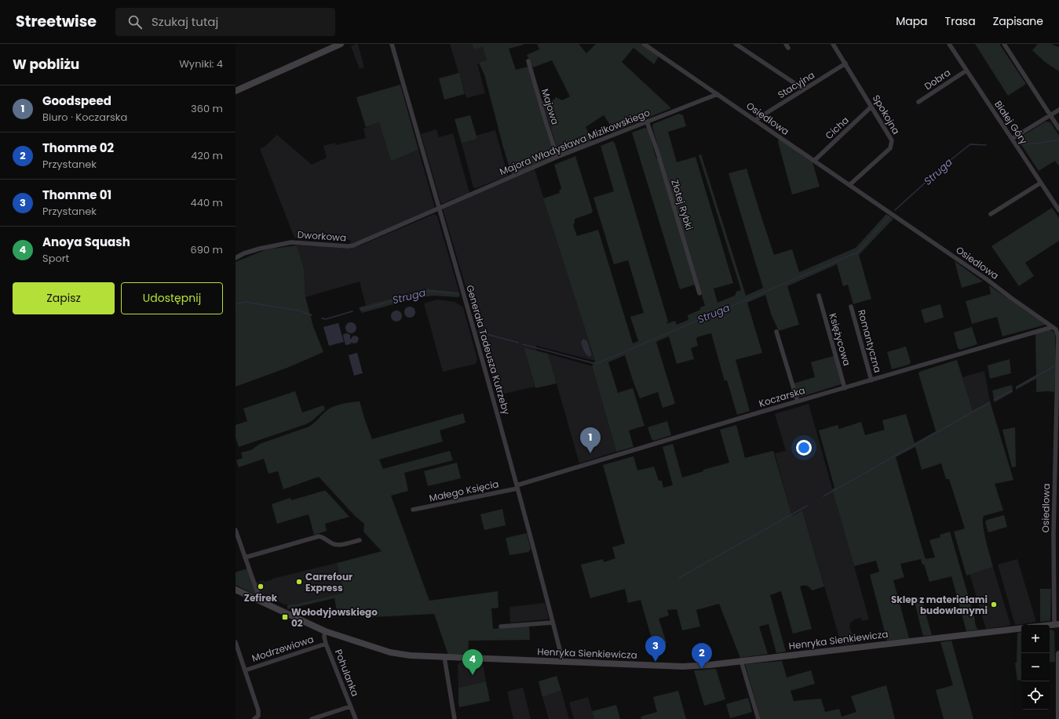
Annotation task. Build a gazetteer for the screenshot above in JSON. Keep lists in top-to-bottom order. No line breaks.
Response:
{"streets":{"street":["Dobra","Stacyjna","Majowa","Spokojna","Osiedlowa","Białej Góry","Cicha","Majora Władysława Mizikowskiego","Złotej Rybki","Dworkowa","Księżycowa","Romantyczna","Generała Tadeusza Kutrzeby","Koczarska","Małego Księcia","Henryka Sienkiewicza","Modrzewiowa","Pohulanka"]},"crossings":[["Dobra","Białej Góry"],["Stacyjna","Spokojna"],["Stacyjna","Osiedlowa"],["Majowa","Majora Władysława Mizikowskiego"],["Spokojna","Osiedlowa"],["Spokojna","Cicha"],["Osiedlowa","Cicha"],["Osiedlowa","Majora Władysława Mizikowskiego"],["Osiedlowa","Koczarska"],["Majora Władysława Mizikowskiego","Złotej Rybki"],["Majora Władysława Mizikowskiego","Dworkowa"],["Majora Władysława Mizikowskiego","Generała Tadeusza Kutrzeby"],["Dworkowa","Generała Tadeusza Kutrzeby"],["Księżycowa","Koczarska"],["Romantyczna","Koczarska"],["Generała Tadeusza Kutrzeby","Koczarska"],["Generała Tadeusza Kutrzeby","Małego Księcia"],["Generała Tadeusza Kutrzeby","Henryka Sienkiewicza"],["Koczarska","Małego Księcia"],["Henryka Sienkiewicza","Pohulanka"],["Modrzewiowa","Pohulanka"]],"water":["Struga"],"places":{"other":["Carrefour Express","Zefirek","Sklep z materiałami budowlanymi"],"transit":["Wołodyjowskiego 02"]},"page":{"header":"Streetwise","search":"Szukaj tutaj","nav":["Mapa","Trasa","Zapisane"],"heading":["W pobliżu","Wyniki: 4"],"list":[{"mark":"1","name":"Goodspeed","note":"Biuro · Koczarska","value":"360 m"},{"mark":"2","name":"Thomme 02","note":"Przystanek","value":"420 m"},{"mark":"3","name":"Thomme 01","note":"Przystanek","value":"440 m"},{"mark":"4","name":"Anoya Squash","note":"Sport","value":"690 m"}],"buttons":["Zapisz","Udostępnij"],"pins":["1","3","2","4"],"map_buttons":["+","−"]}}
